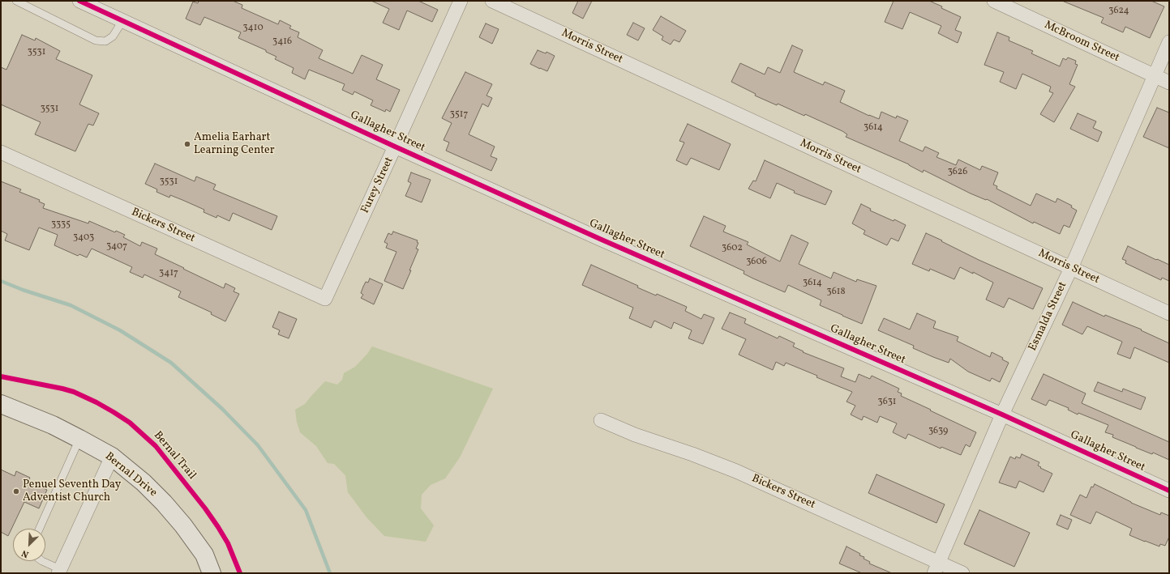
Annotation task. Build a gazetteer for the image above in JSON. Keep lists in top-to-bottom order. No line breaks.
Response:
{"streets":{"street":["McBroom Street","Morris Street","Gallagher Street","Furey Street","Bickers Street","Esmalda Street","Bernal Drive"],"cycle path":["Bernal Trail"]},"crossings":[["McBroom Street","Esmalda Street"],["Morris Street","Esmalda Street"],["Gallagher Street","Furey Street"],["Gallagher Street","Esmalda Street"],["Furey Street","Bickers Street"],["Bickers Street","Esmalda Street"]],"places":["Amelia Earhart Learning Center","Penuel Seventh Day Adventist Church"],"house_numbers":["3624","3410","3416","3531","3531","3517","3614","3626","3531","3335","3403","3407","3602","3606","3417","3614","3618","3631","3639"],"north":"bottom left"}
